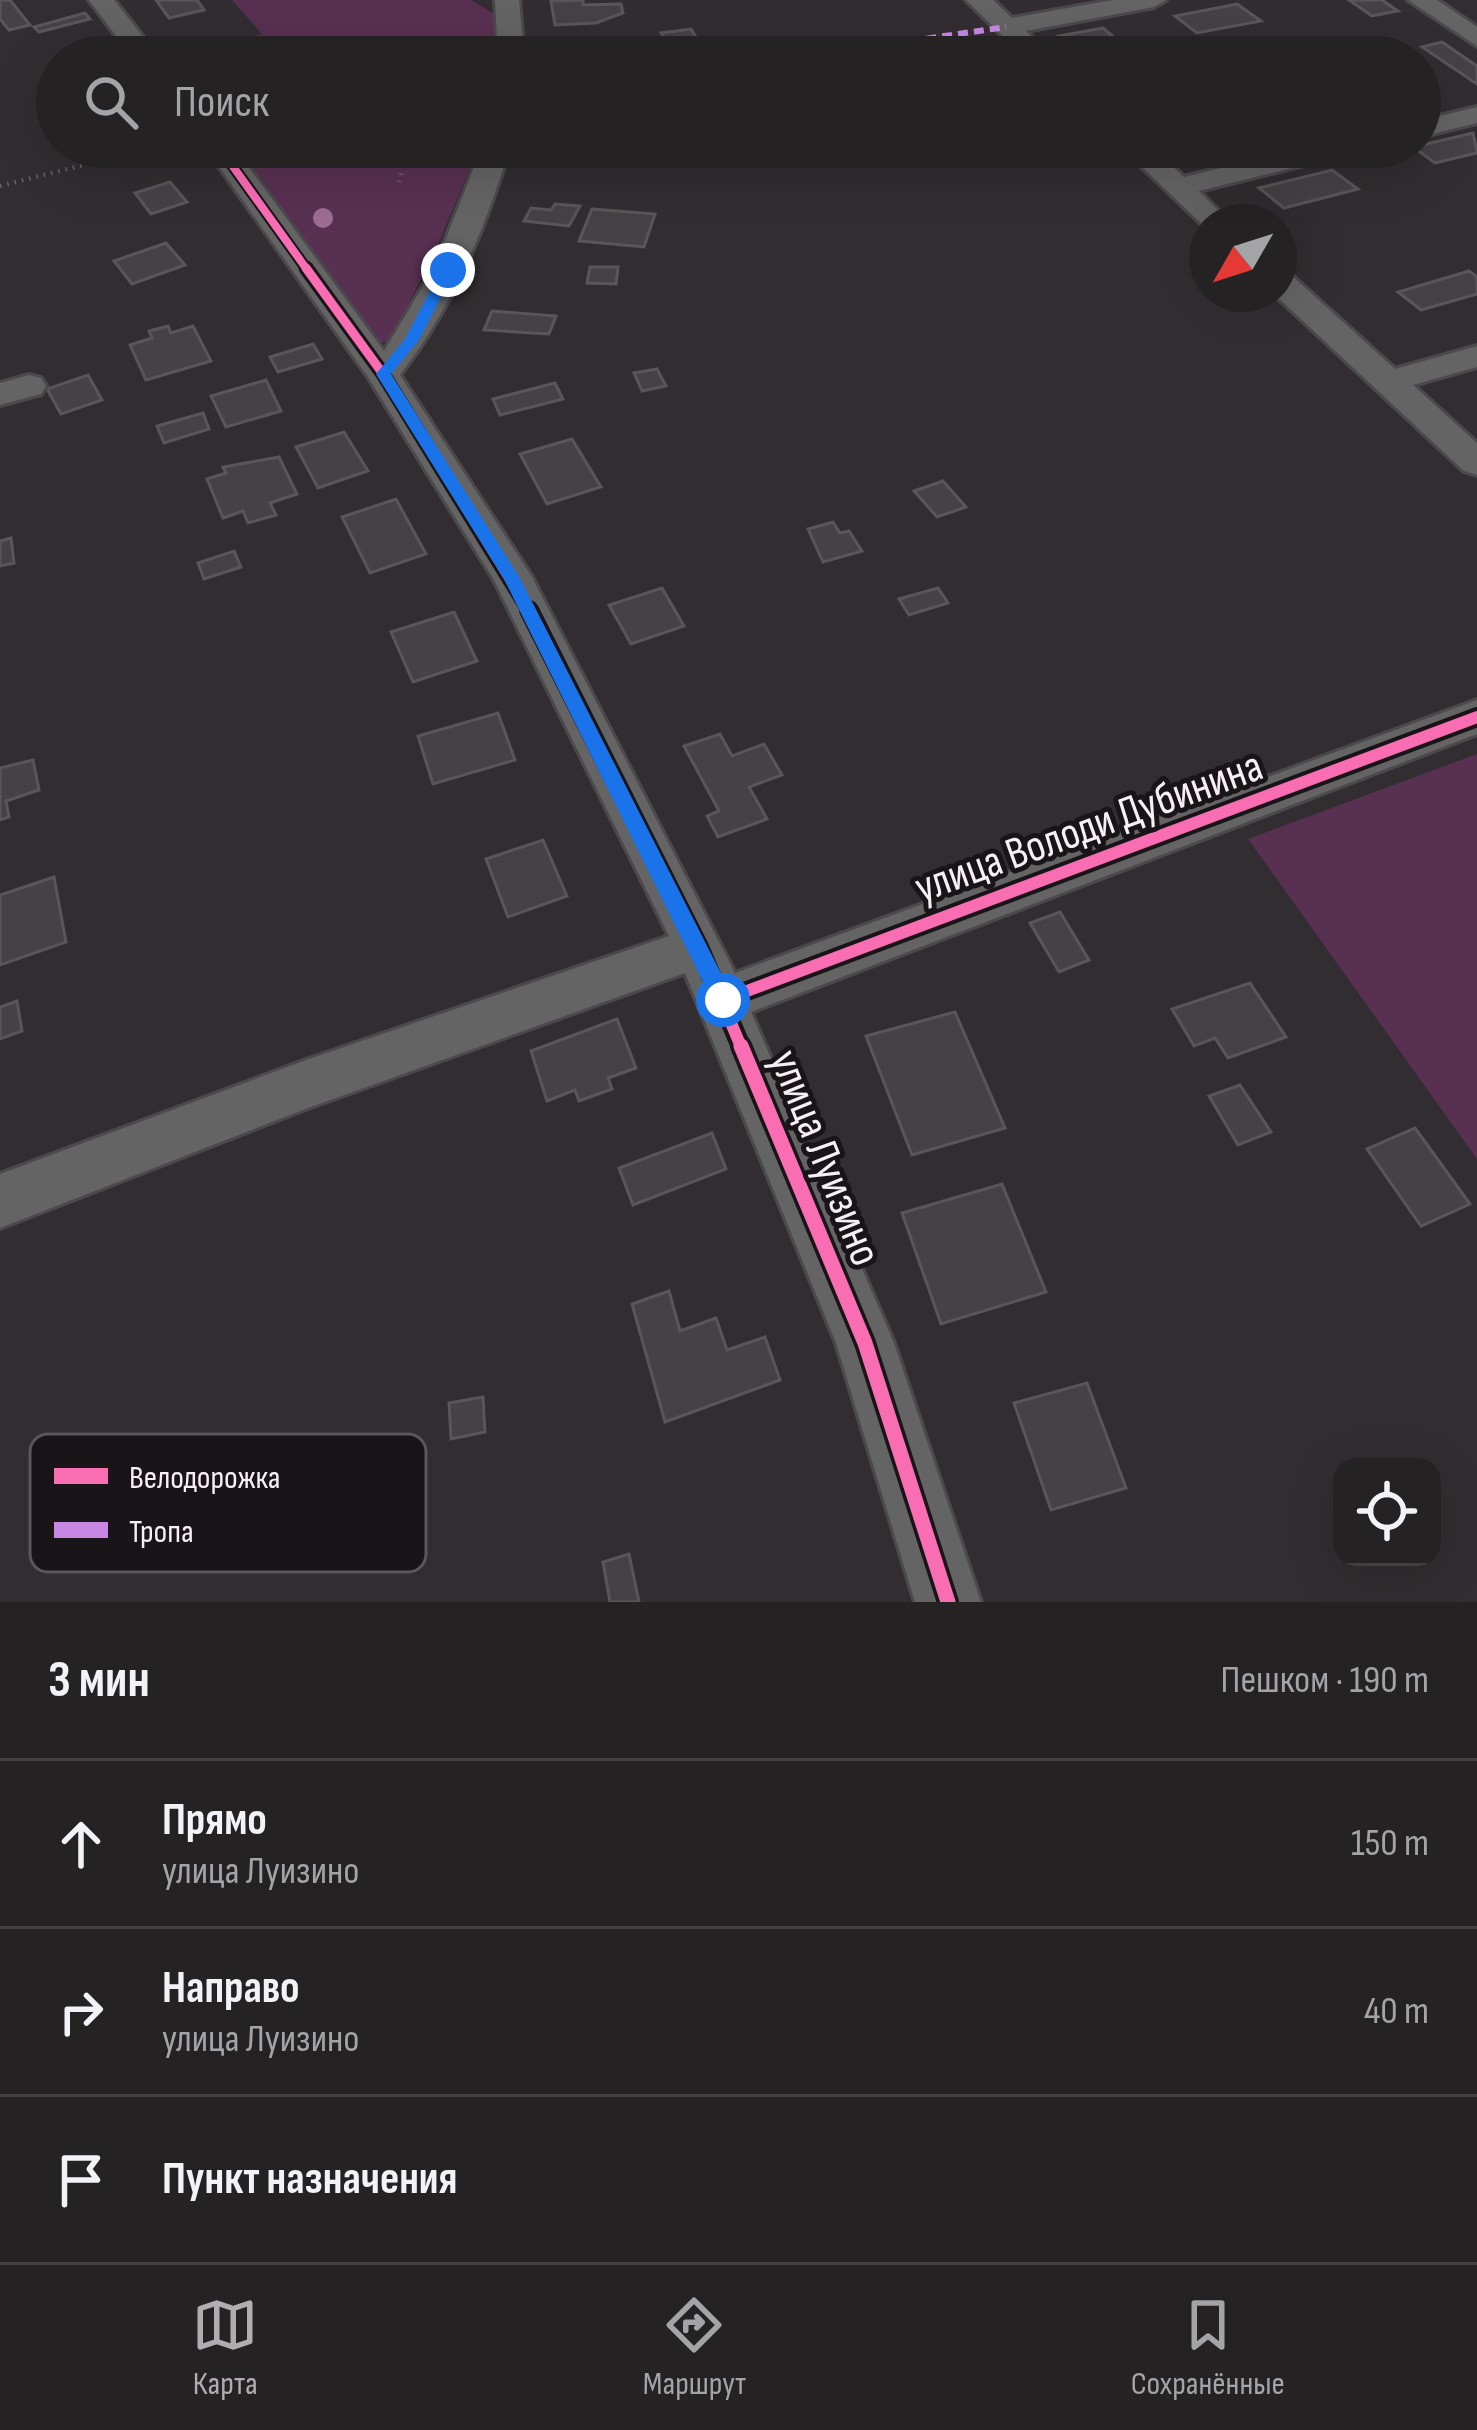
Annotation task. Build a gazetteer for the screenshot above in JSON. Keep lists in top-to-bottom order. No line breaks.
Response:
{"streets":{"street":["улица Володи Дубинина","улица Луизино"]},"crossings":[["улица Володи Дубинина","улица Луизино"]],"legend":["Велодорожка","Тропа"],"north":"bottom left","page":{"search":"Поиск","heading":["3 мин","Пешком · 190 m"],"list":[["Прямо","улица Луизино","150 m"],["Направо","улица Луизино","40 m"],"Пункт назначения"],"nav":["Карта","Маршрут","Сохранённые"]}}
